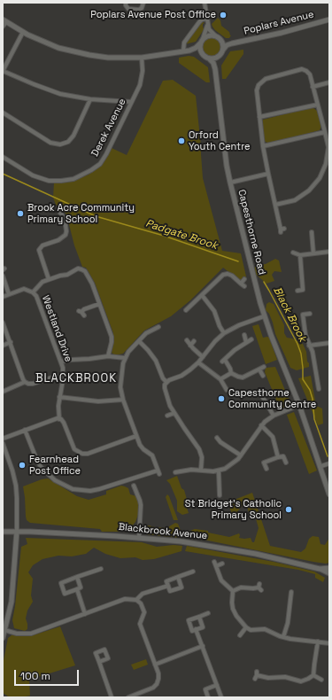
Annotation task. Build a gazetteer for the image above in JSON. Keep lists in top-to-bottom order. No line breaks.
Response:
{"streets":{"street":["Poplars Avenue","Derek Avenue","Capesthorne Road","Westland Drive","Blackbrook Avenue"]},"crossings":[["Poplars Avenue","Capesthorne Road"]],"districts":["BLACKBROOK"],"water":["Padgate Brook","Black Brook"],"places":["Poplars Avenue Post Office","Orford Youth Centre","Brook Acre Community Primary School","Capesthorne Community Centre","Fearnhead Post Office","St Bridget's Catholic Primary School"],"scale_bar":"100 m"}
